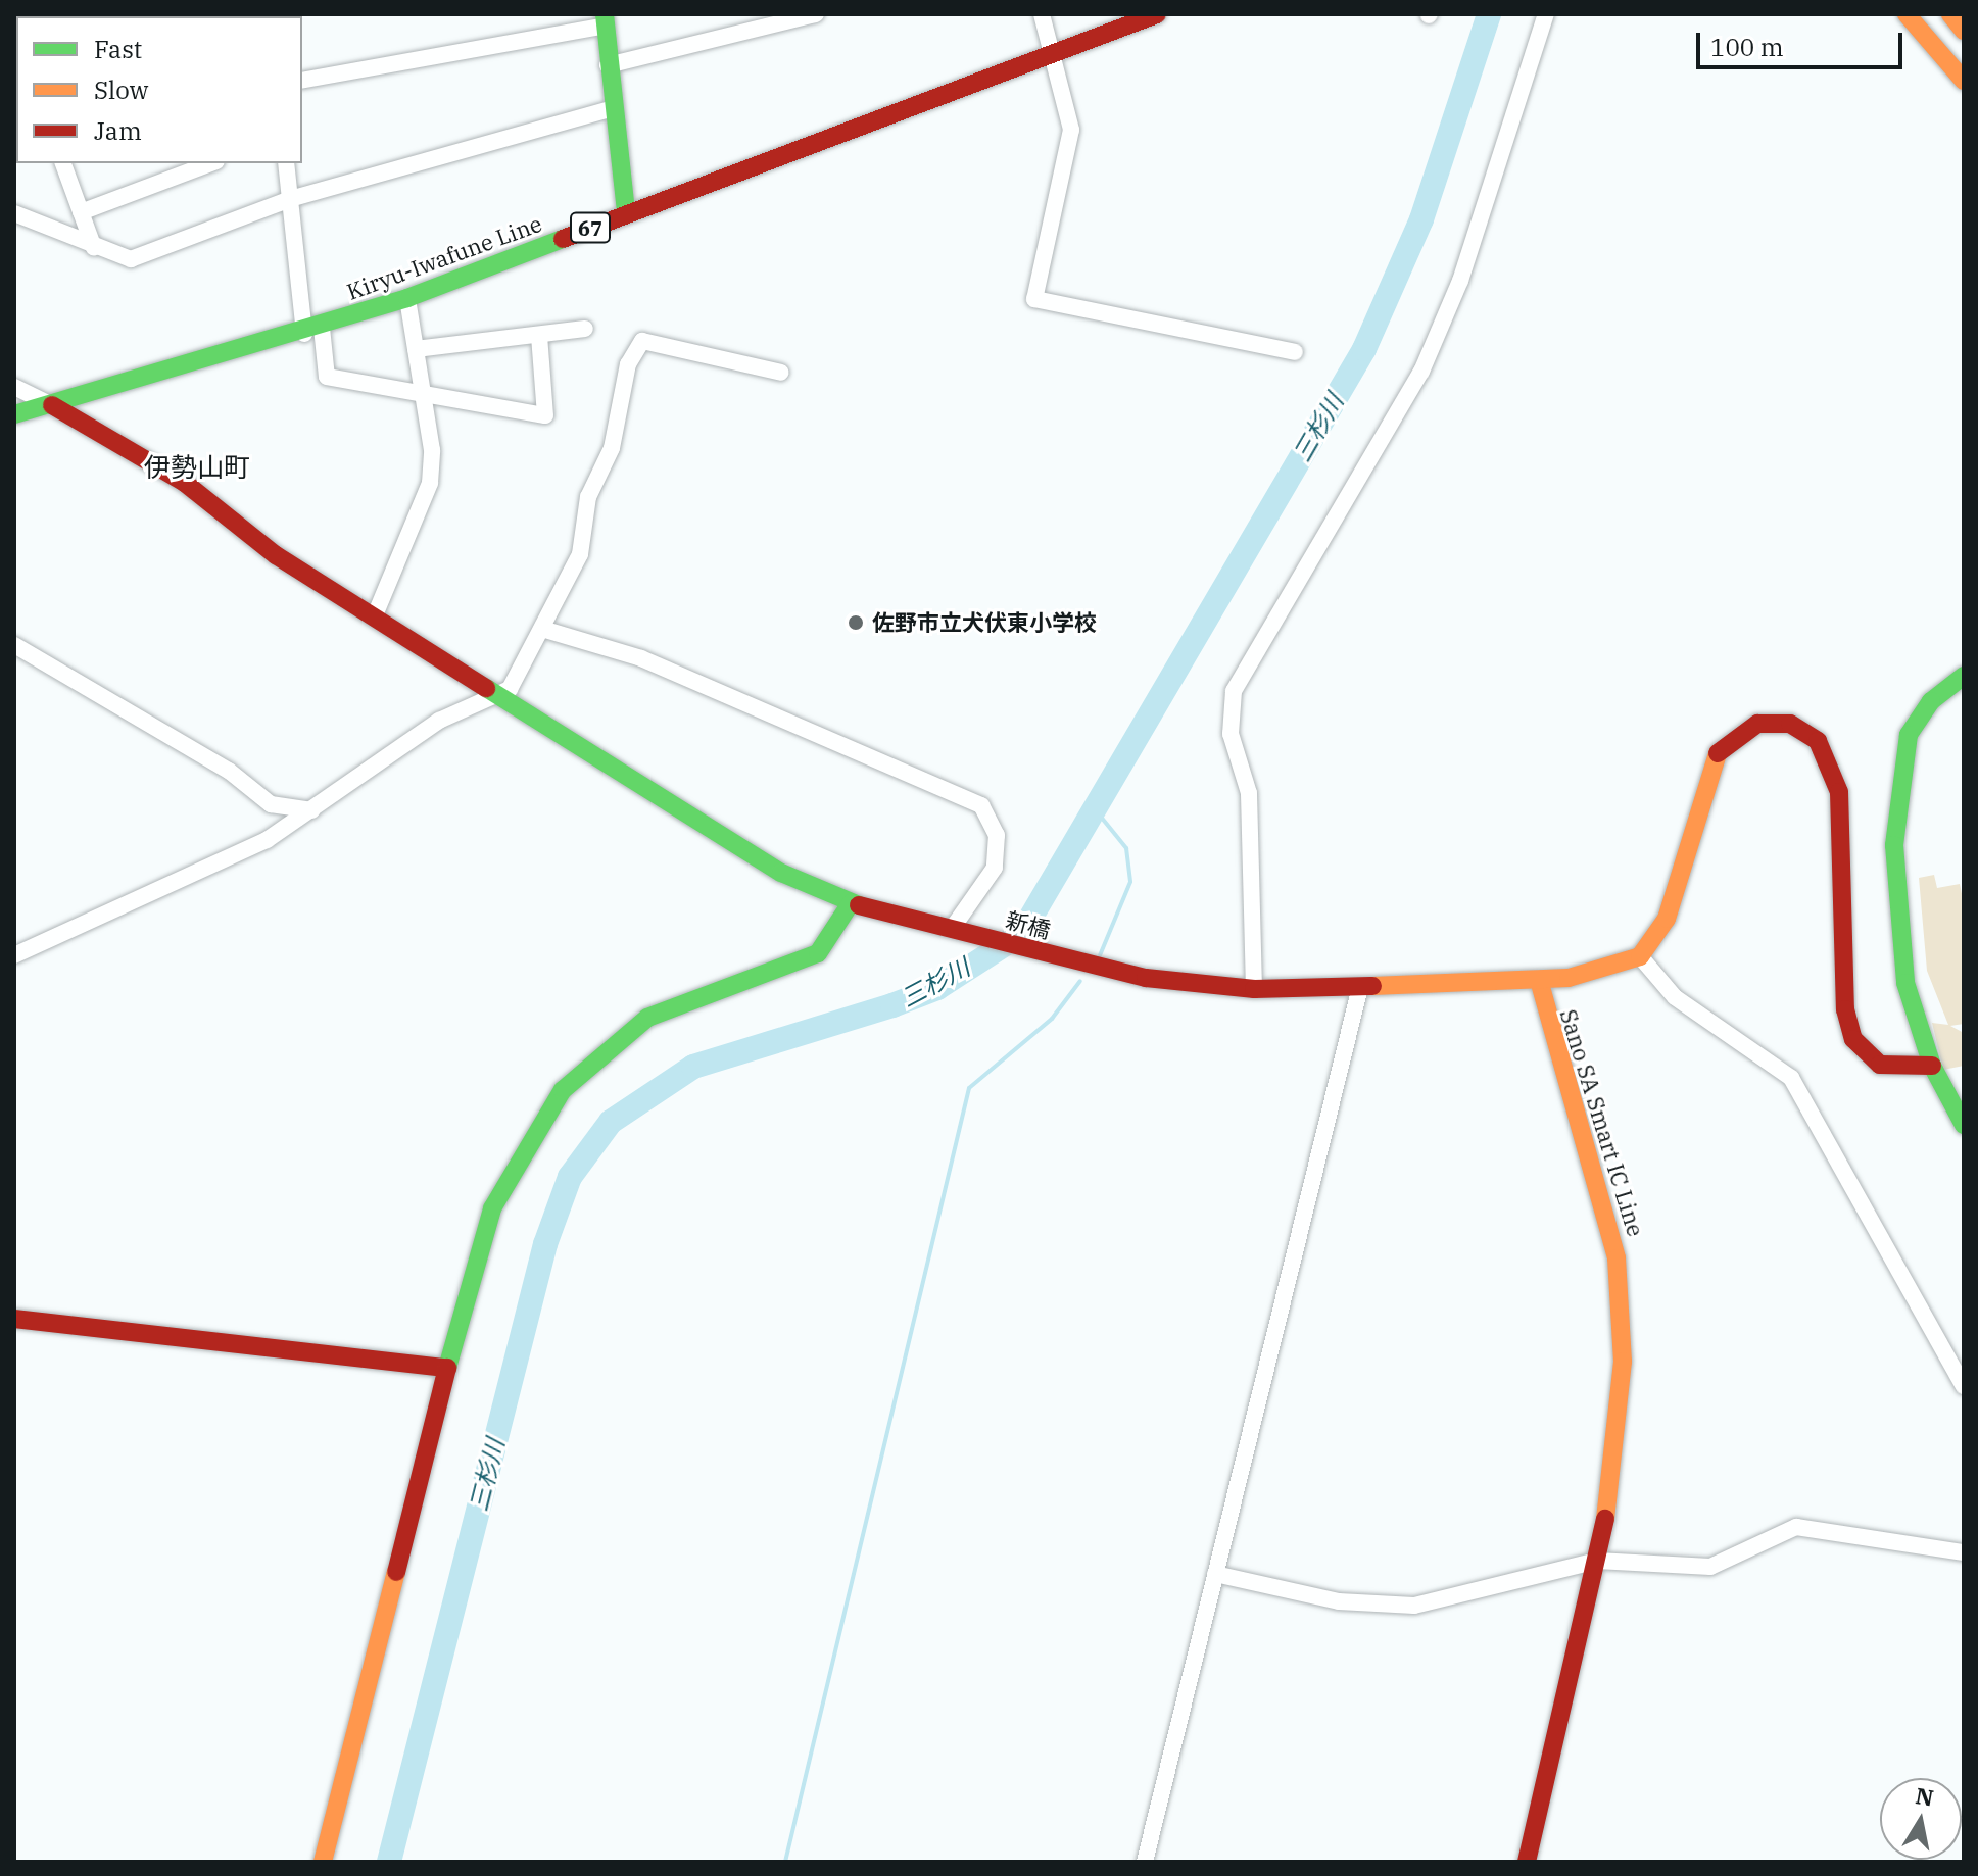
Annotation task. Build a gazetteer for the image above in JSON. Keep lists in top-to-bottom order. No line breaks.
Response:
{"streets":{"main road":["67","Kiryu-Iwafune Line","新橋","Sano SA Smart IC Line"]},"crossings":[["Kiryu-Iwafune Line","新橋"],["新橋","Sano SA Smart IC Line"]],"districts":["伊勢山町"],"water":["三杉川"],"places":["佐野市立犬伏東小学校"],"legend":["Fast","Slow","Jam"],"scale_bar":"100 m","north":"top"}
